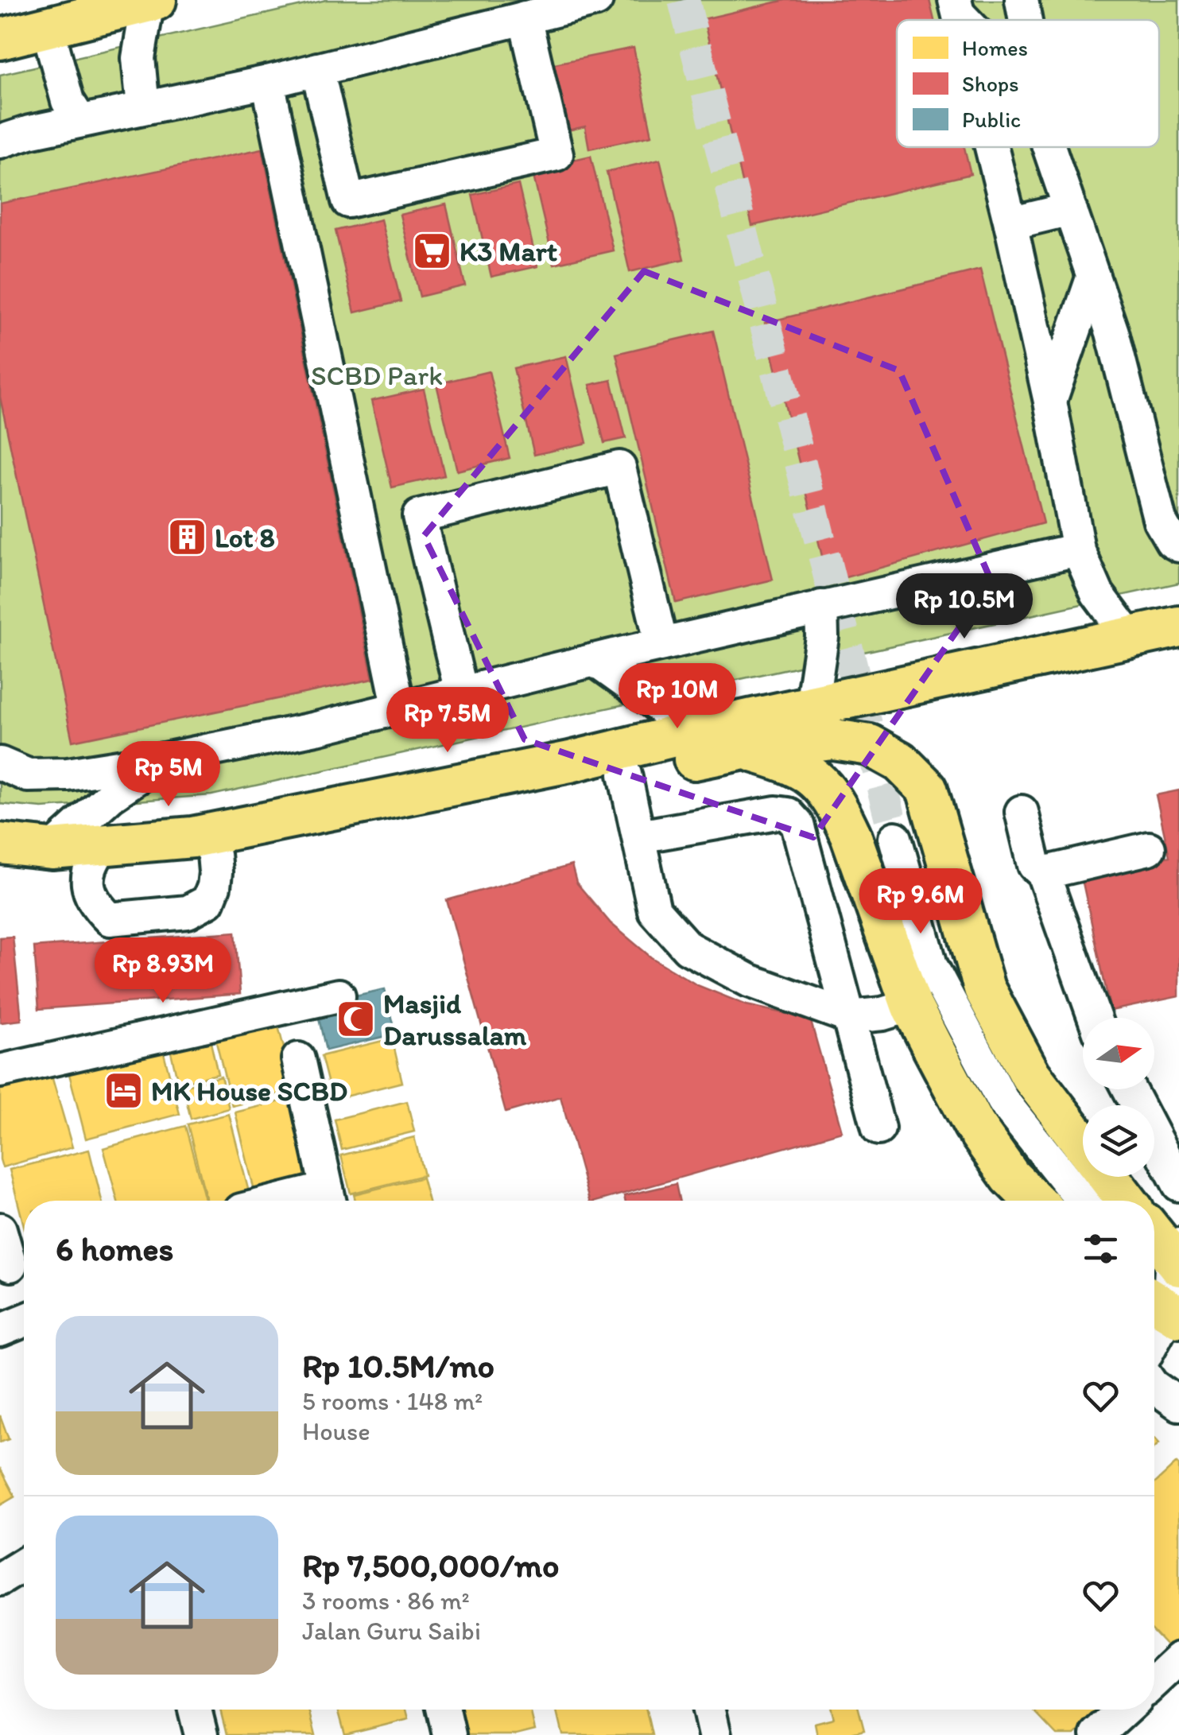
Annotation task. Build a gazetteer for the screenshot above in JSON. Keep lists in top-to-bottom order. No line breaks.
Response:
{"parks":["SCBD Park"],"places":{"supermarket":["K3 Mart"],"building":["Lot 8"],"mosque":["Masjid Darussalam"],"hotel":["MK House SCBD"]},"legend":["Homes","Shops","Public"],"north":"right","page":{"price":["Rp 10.5M","Rp 10M","Rp 7.5M","Rp 5M","Rp 9.6M","Rp 8.93M"],"heading":"6 homes","list":[{"name":"Rp 10.5M/mo","note":"5 rooms · 148 m² · House"},{"name":"Rp 7,500,000/mo","note":"3 rooms · 86 m² · Jalan Guru Saibi"}]}}
